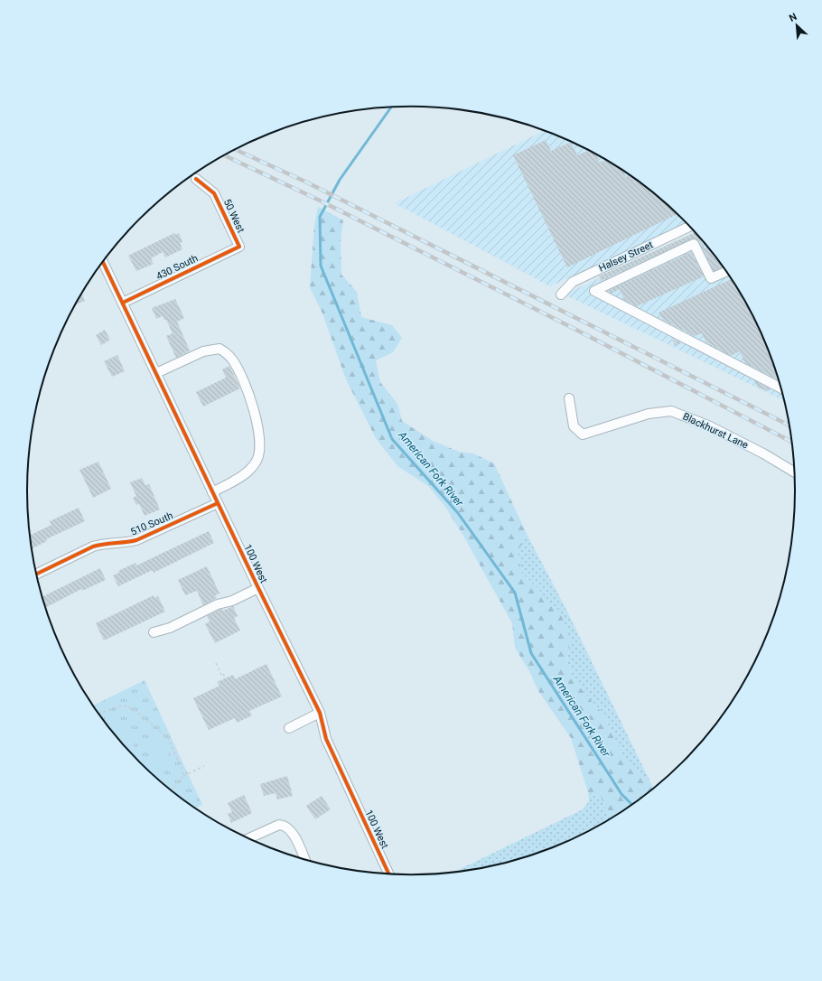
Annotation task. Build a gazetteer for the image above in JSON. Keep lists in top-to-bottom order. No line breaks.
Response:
{"streets":{"street":["50 West","Halsey Street","430 South","Blackhurst Lane","510 South","100 West"]},"crossings":[["50 West","430 South"],["430 South","100 West"],["510 South","100 West"]],"water":["American Fork River"],"north":"top left"}
